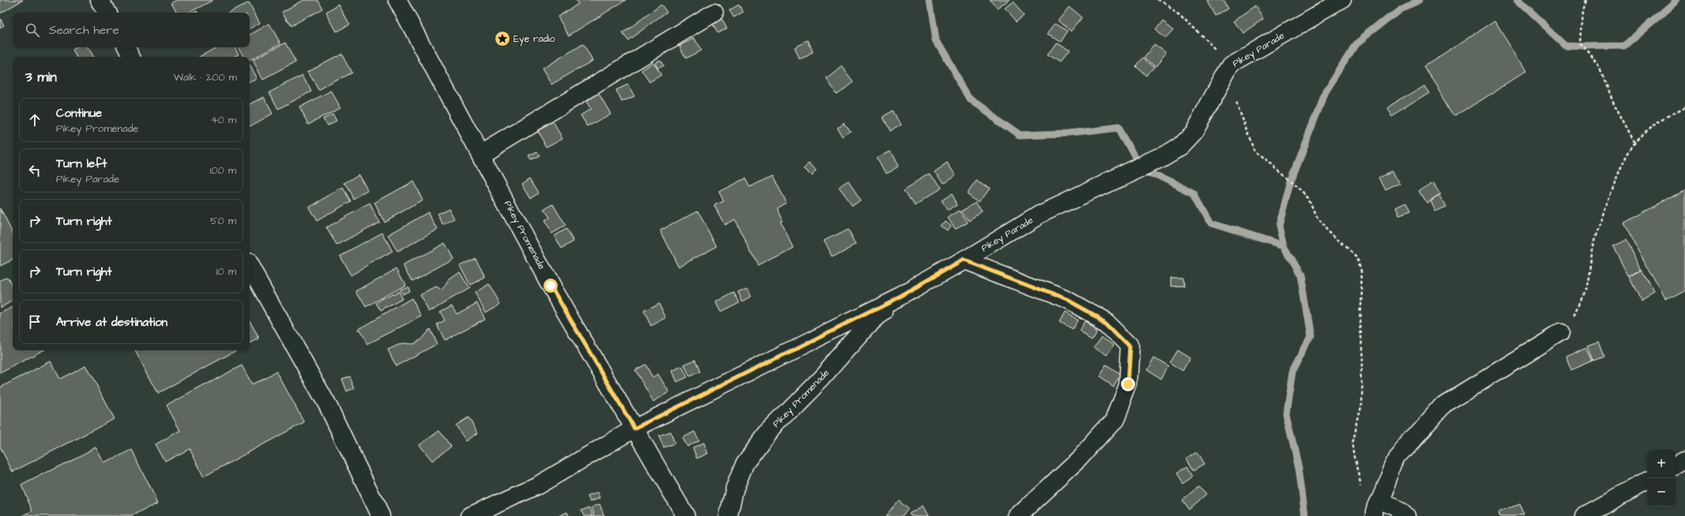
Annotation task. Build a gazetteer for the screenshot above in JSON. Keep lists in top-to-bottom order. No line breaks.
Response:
{"streets":{"street":["Pikey Parade","Pikey Promenade"]},"crossings":[["Pikey Parade","Pikey Promenade"]],"places":{"place":["Eye radio"]},"page":{"search":"Search here","heading":["3 min","Walk · 200 m"],"list":[["Continue","Pikey Promenade","40 m"],["Turn left","Pikey Parade","100 m"],["Turn right","50 m"],["Turn right","10 m"],"Arrive at destination"],"map_buttons":["+","−"]}}
